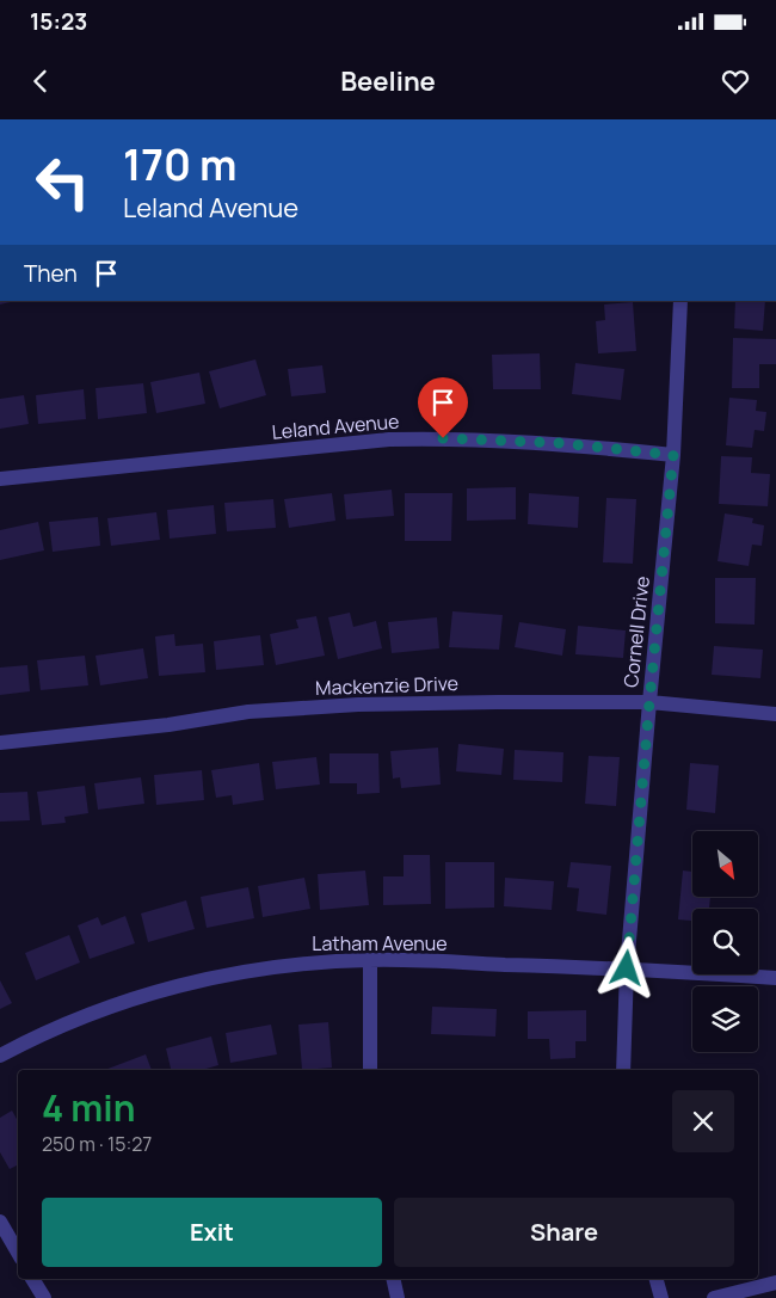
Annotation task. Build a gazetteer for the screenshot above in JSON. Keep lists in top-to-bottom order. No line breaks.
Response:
{"streets":{"street":["Leland Avenue","Cornell Drive","Mackenzie Drive","Latham Avenue"]},"crossings":[["Leland Avenue","Cornell Drive"],["Cornell Drive","Mackenzie Drive"],["Cornell Drive","Latham Avenue"]],"north":"bottom right","page":{"status":"15:23","header":"Beeline","turn":["170 m","Leland Avenue"],"then":"Then","heading":["4 min","250 m · 15:27"],"buttons":["Exit","Share"]}}
